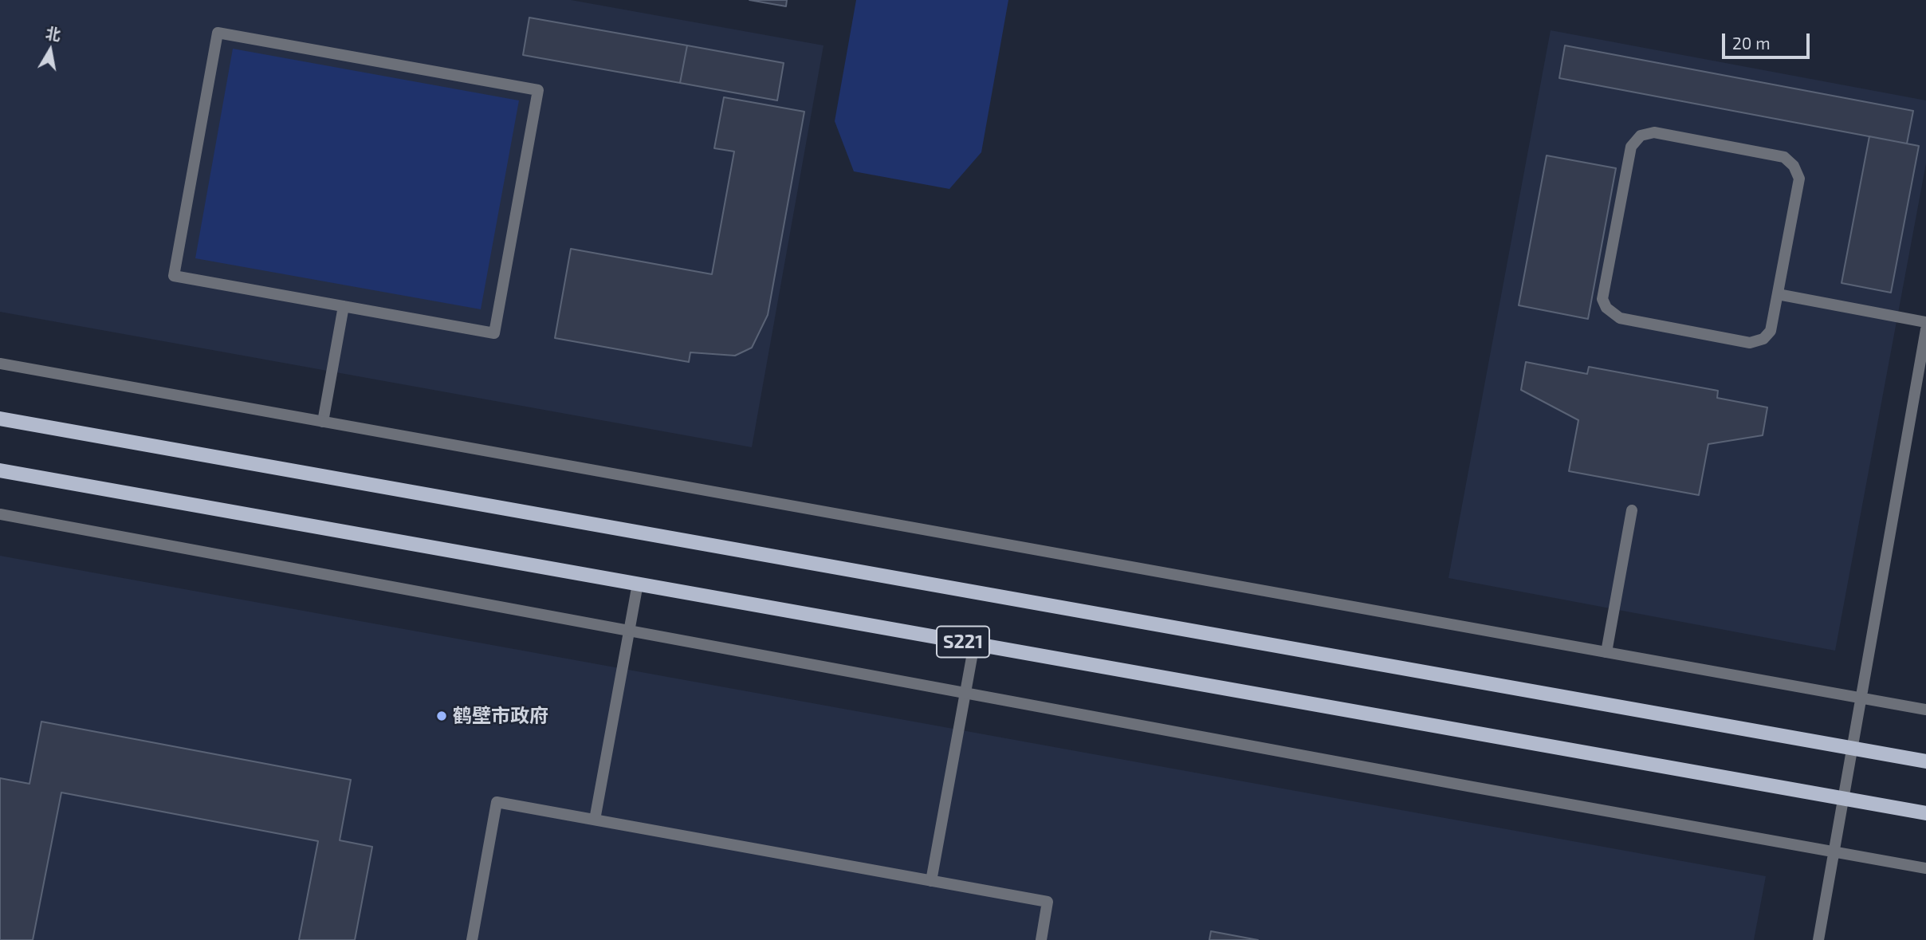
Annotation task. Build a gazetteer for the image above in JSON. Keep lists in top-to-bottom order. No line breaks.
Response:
{"streets":{"main road":["S221"]},"places":["鹤壁市政府"],"scale_bar":"20 m","north":"top"}
